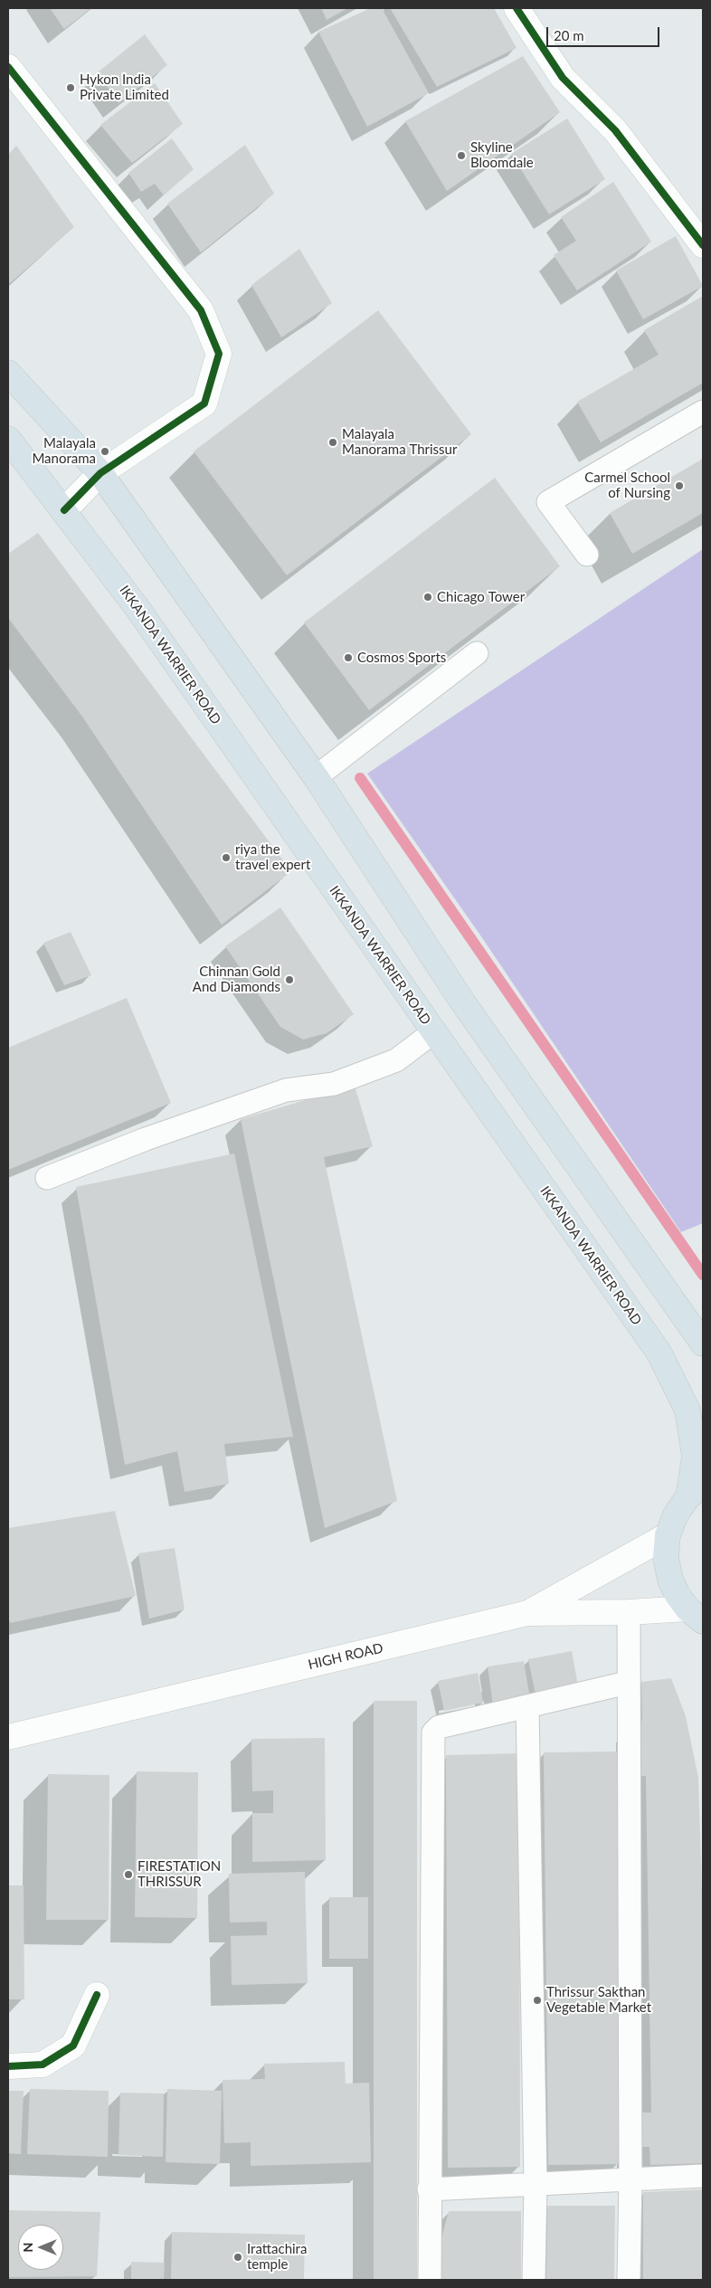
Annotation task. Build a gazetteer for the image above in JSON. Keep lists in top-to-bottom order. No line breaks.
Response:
{"streets":{"main road":["IKKANDA WARRIER ROAD"],"street":["HIGH ROAD"]},"places":["Hykon India Private Limited","Skyline Bloomdale","Malayala Manorama Thrissur","Malayala Manorama","Carmel School of Nursing","Chicago Tower","Cosmos Sports","riya the travel expert","Chinnan Gold And Diamonds","FIRESTATION THRISSUR","Thrissur Sakthan Vegetable Market","Irattachira temple"],"scale_bar":"20 m","north":"left"}
